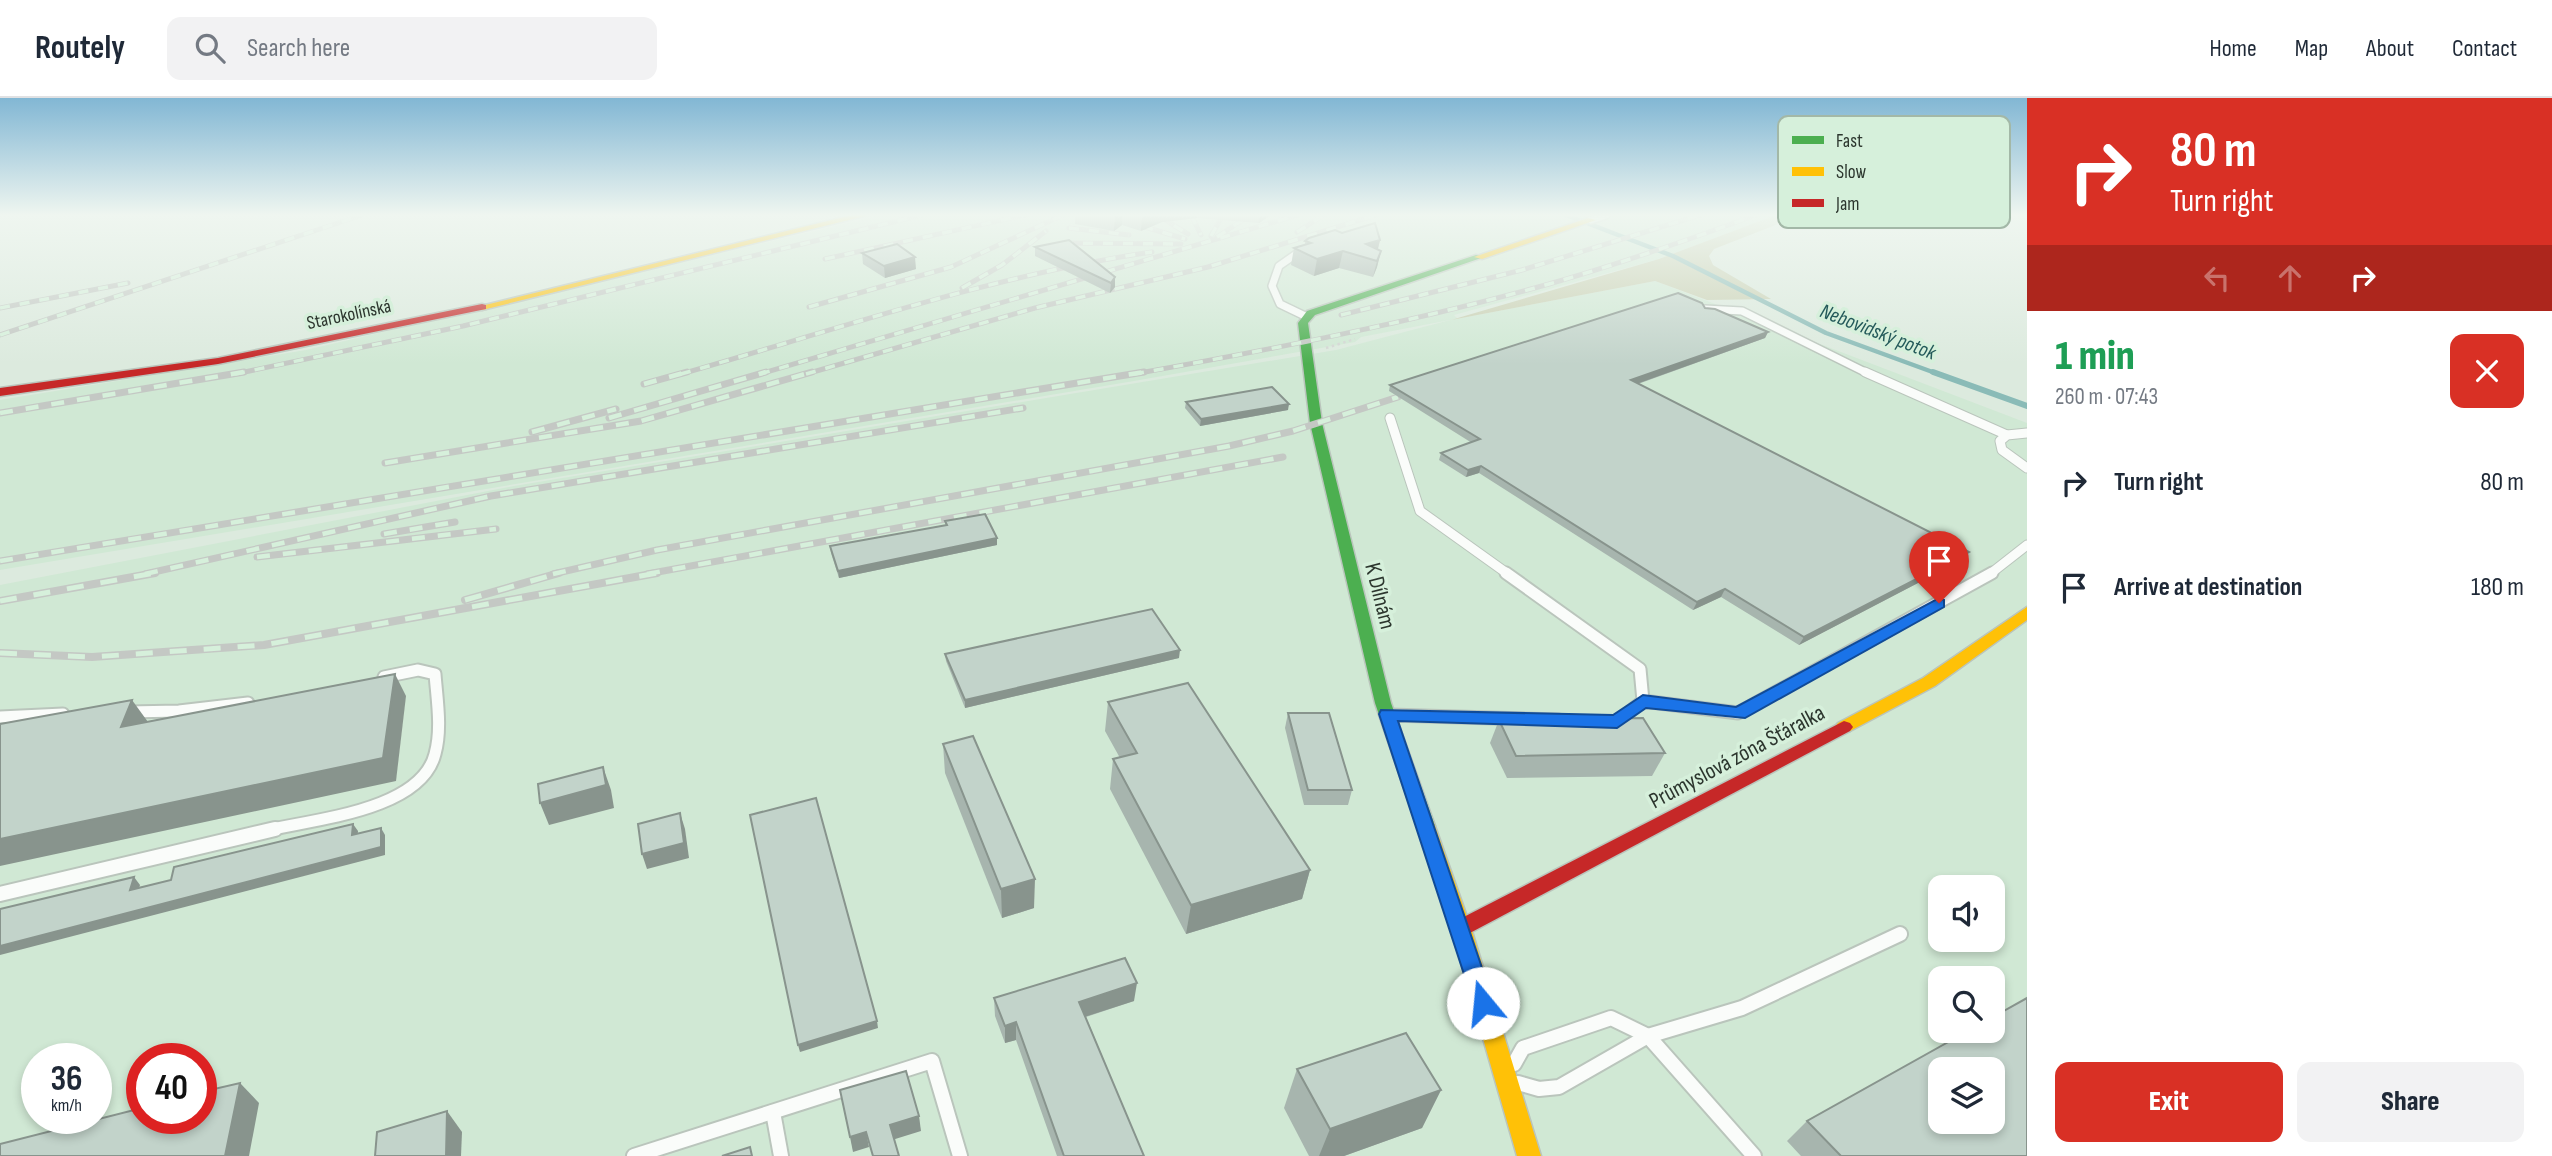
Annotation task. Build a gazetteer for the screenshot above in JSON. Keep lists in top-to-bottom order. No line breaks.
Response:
{"streets":{"street":["Starokolínská","K Dílnám","Průmyslová zóna Šťáralka"]},"crossings":[["K Dílnám","Průmyslová zóna Šťáralka"]],"water":["Nebovidský potok"],"legend":["Fast","Slow","Jam"],"page":{"header":"Routely","search":"Search here","nav":["Home","Map","About","Contact"],"turn":["80 m","Turn right"],"heading":["1 min","260 m · 07:43"],"list":[{"name":"Turn right","value":"80 m"},{"name":"Arrive at destination","value":"180 m"}],"speed":"36 km/h","limit":"40","buttons":["Exit","Share"]}}
